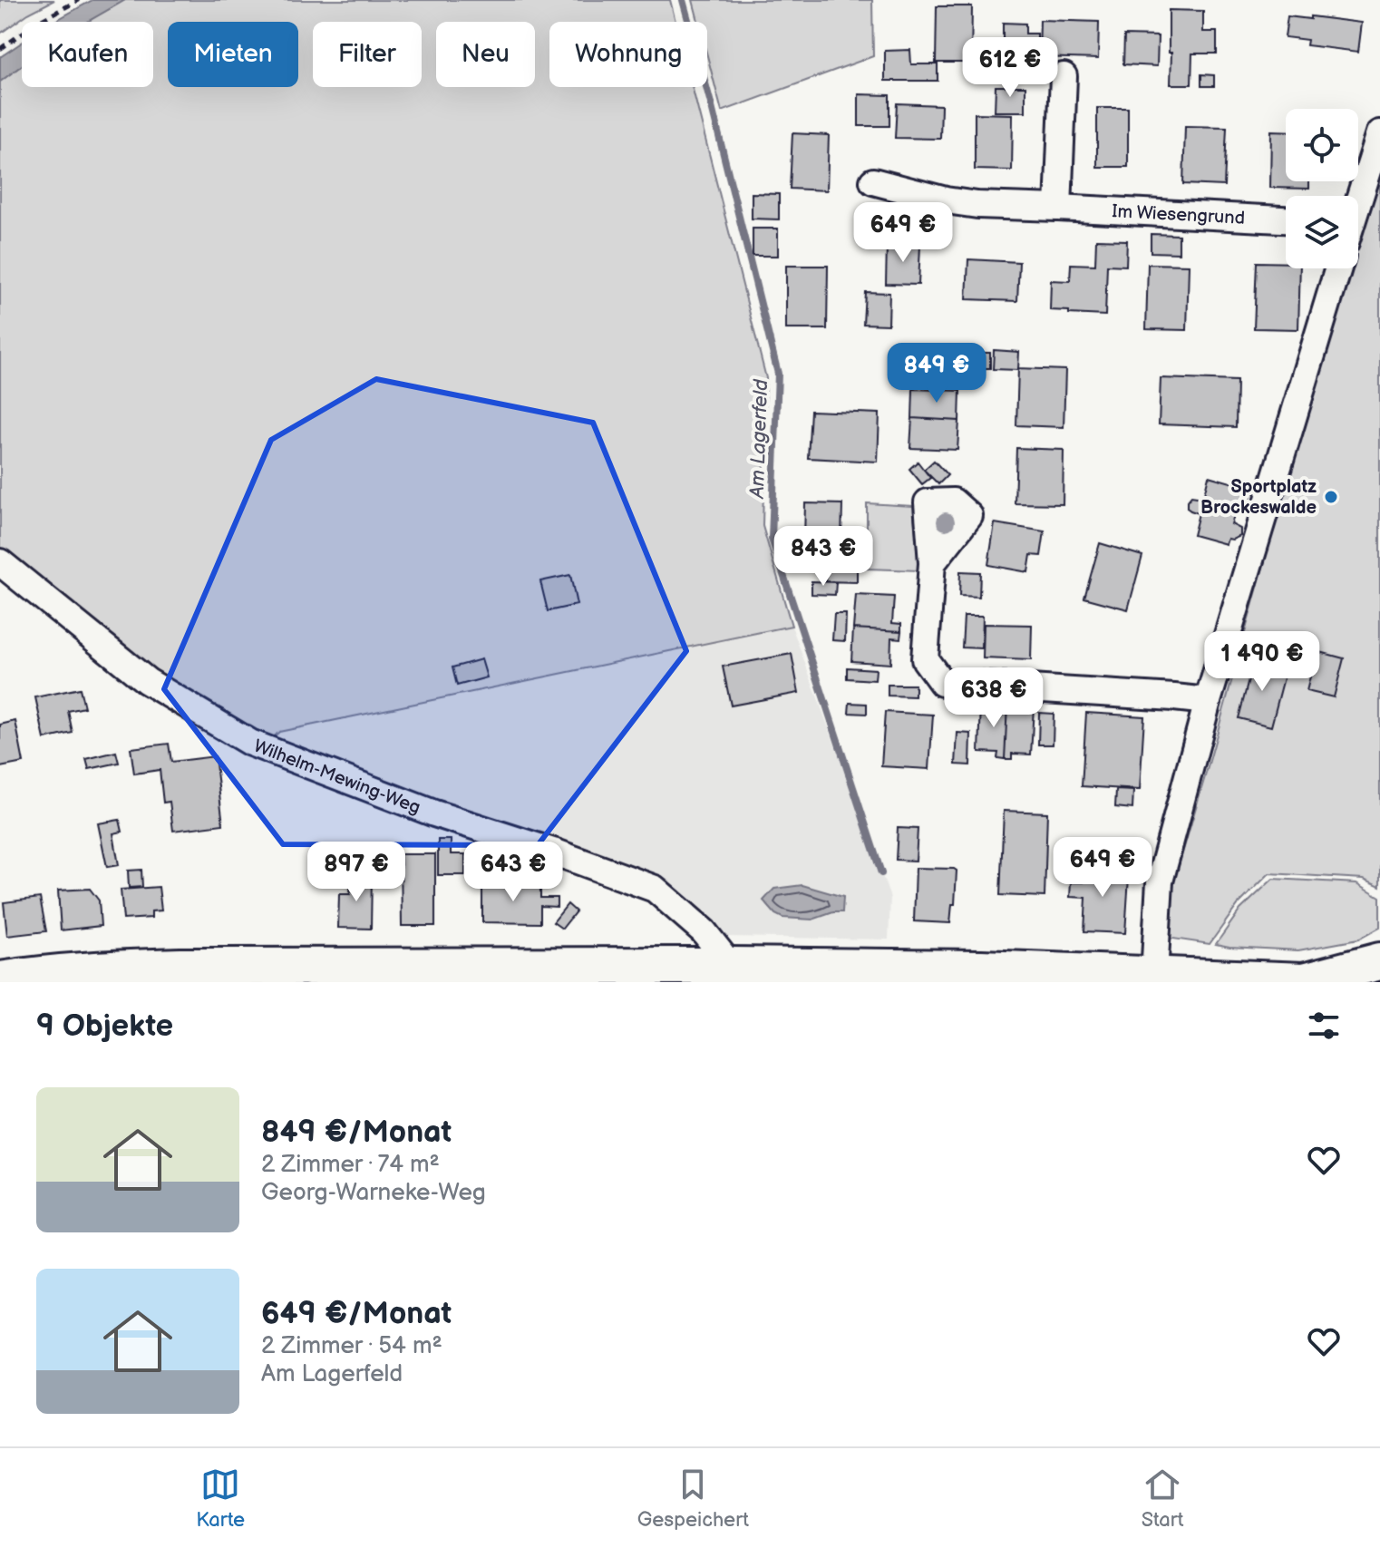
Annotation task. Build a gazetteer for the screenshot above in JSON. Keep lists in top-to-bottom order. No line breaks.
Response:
{"streets":{"street":["Im Wiesengrund","Wilhelm-Mewing-Weg"]},"water":["Am Lagerfeld"],"places":["Sportplatz Brockeswalde"],"page":{"chip":["Kaufen","Mieten","Filter","Neu","Wohnung"],"price":["612 €","649 €","849 €","843 €","1 490 €","638 €","649 €","897 €","643 €"],"heading":"9 Objekte","list":[{"name":"849 €/Monat","note":"2 Zimmer · 74 m² · Georg-Warneke-Weg"},{"name":"649 €/Monat","note":"2 Zimmer · 54 m² · Am Lagerfeld"}],"tabs":["Karte","Gespeichert","Start"]}}
